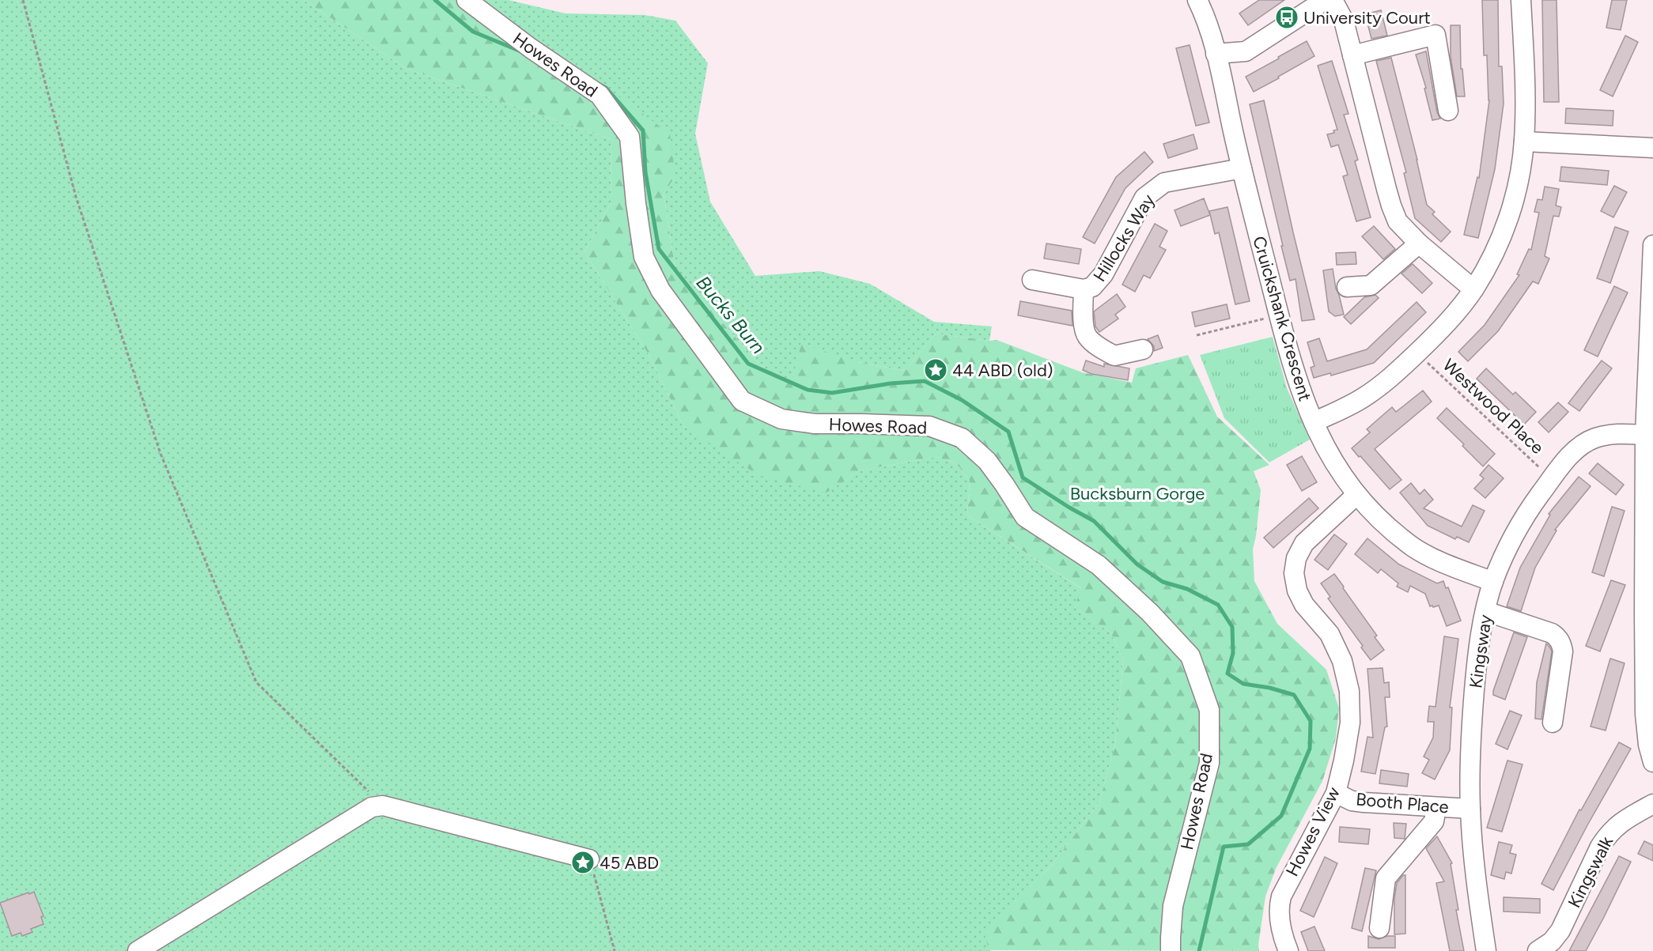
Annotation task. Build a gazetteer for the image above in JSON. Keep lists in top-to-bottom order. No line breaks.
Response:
{"streets":{"street":["Howes Road","Hillocks Way","Cruickshank Crescent","Kingsway","Booth Place","Howes View","Kingswalk"],"path":["Westwood Place"]},"crossings":[["Hillocks Way","Cruickshank Crescent"],["Cruickshank Crescent","Kingsway"],["Cruickshank Crescent","Howes View"],["Westwood Place","Kingsway"],["Kingsway","Booth Place"],["Booth Place","Howes View"]],"water":["Bucks Burn"],"parks":["Bucksburn Gorge"],"places":{"bus stop":["University Court"],"place":["44 ABD (old)","45 ABD"]}}
